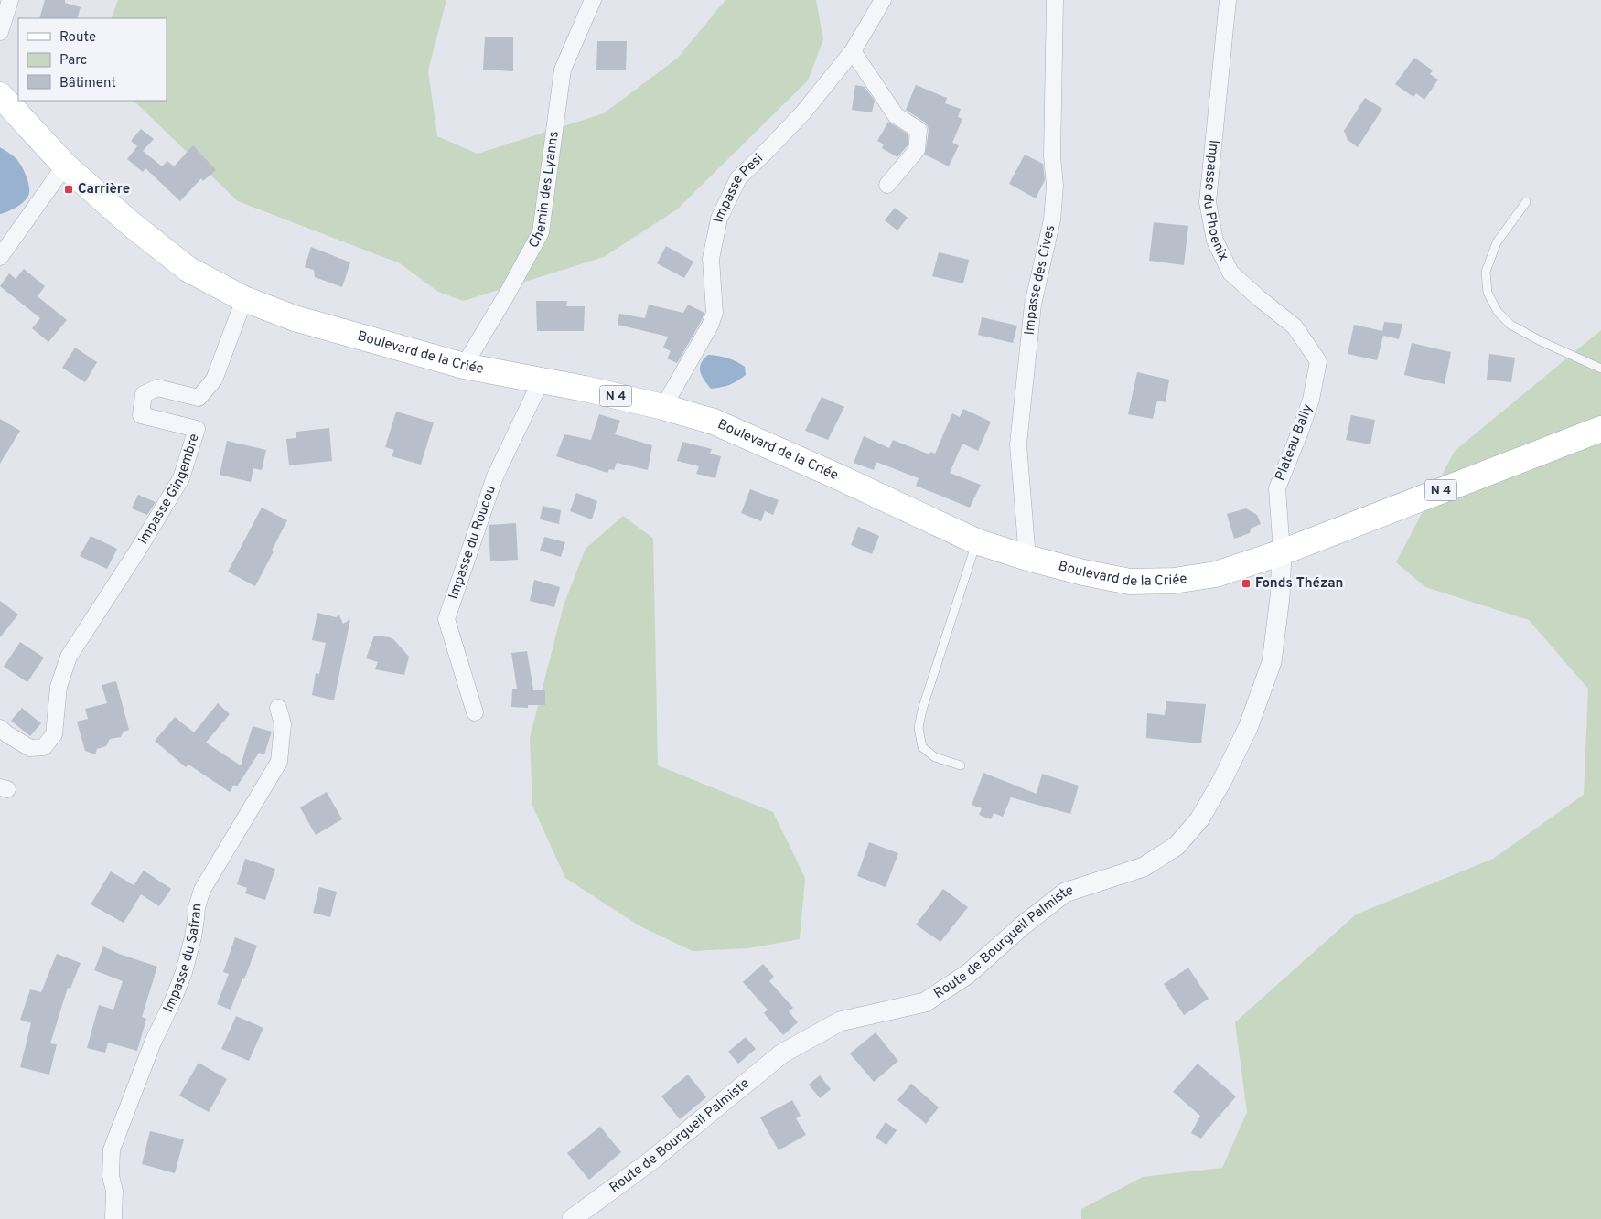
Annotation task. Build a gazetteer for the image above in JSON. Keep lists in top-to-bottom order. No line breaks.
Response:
{"streets":{"main road":["Boulevard de la Criée","N 4"],"street":["Chemin des Lyanns","Impasse Pesi","Impasse du Phoenix","Impasse des Cives","Plateau Bally","Impasse Gingembre","Impasse du Roucou","Route de Bourgueil Palmiste","Impasse du Safran"]},"crossings":[["Chemin des Lyanns","Boulevard de la Criée"],["Impasse Pesi","Boulevard de la Criée"],["Impasse du Phoenix","Plateau Bally"],["Impasse des Cives","Boulevard de la Criée"],["Boulevard de la Criée","Plateau Bally"],["Boulevard de la Criée","Impasse Gingembre"],["Boulevard de la Criée","Impasse du Roucou"],["Boulevard de la Criée","Route de Bourgueil Palmiste"],["Plateau Bally","Route de Bourgueil Palmiste"]],"places":{"transit":["Carrière","Fonds Thézan"]},"legend":["Route","Parc","Bâtiment"]}
